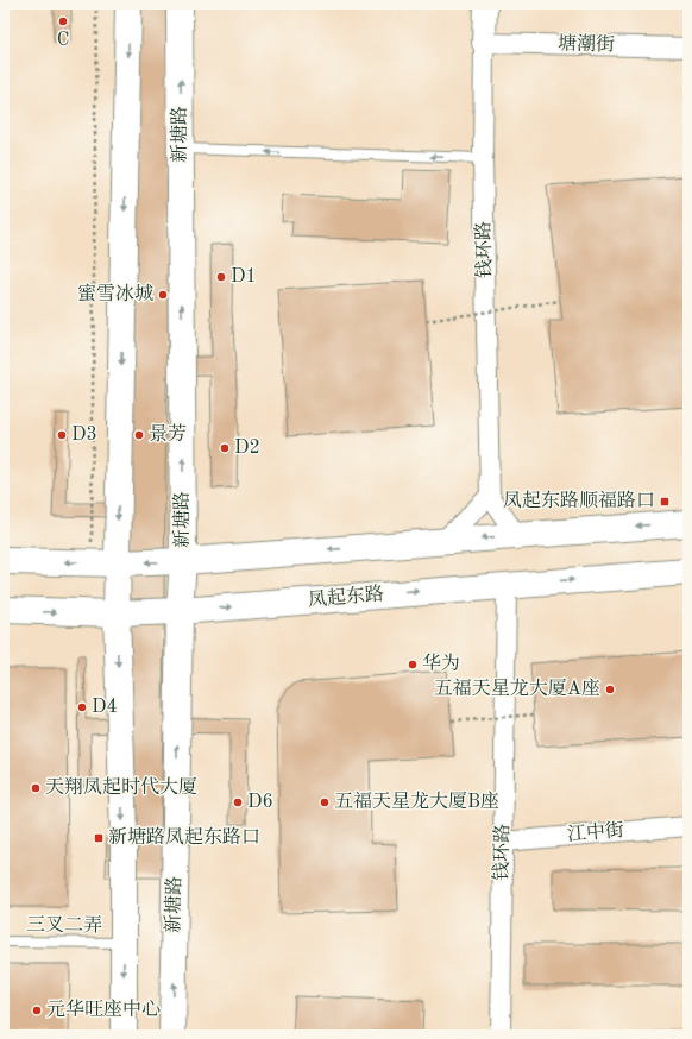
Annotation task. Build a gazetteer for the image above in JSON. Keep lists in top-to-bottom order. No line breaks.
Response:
{"streets":{"main road":["新塘路","凤起东路"],"street":["塘潮街","钱环路","江中街"],"lane":["三叉二弄"]},"crossings":[["塘潮街","钱环路"],["新塘路","凤起东路"],["钱环路","凤起东路"],["钱环路","江中街"]],"places":{"other":["C","D1","蜜雪冰城","D3","景芳","D2","华为","五福天星龙大厦A座","D4","天翔凤起时代大厦","D6","五福天星龙大厦B座","元华旺座中心"],"transit":["凤起东路顺福路口","新塘路凤起东路口"]}}
